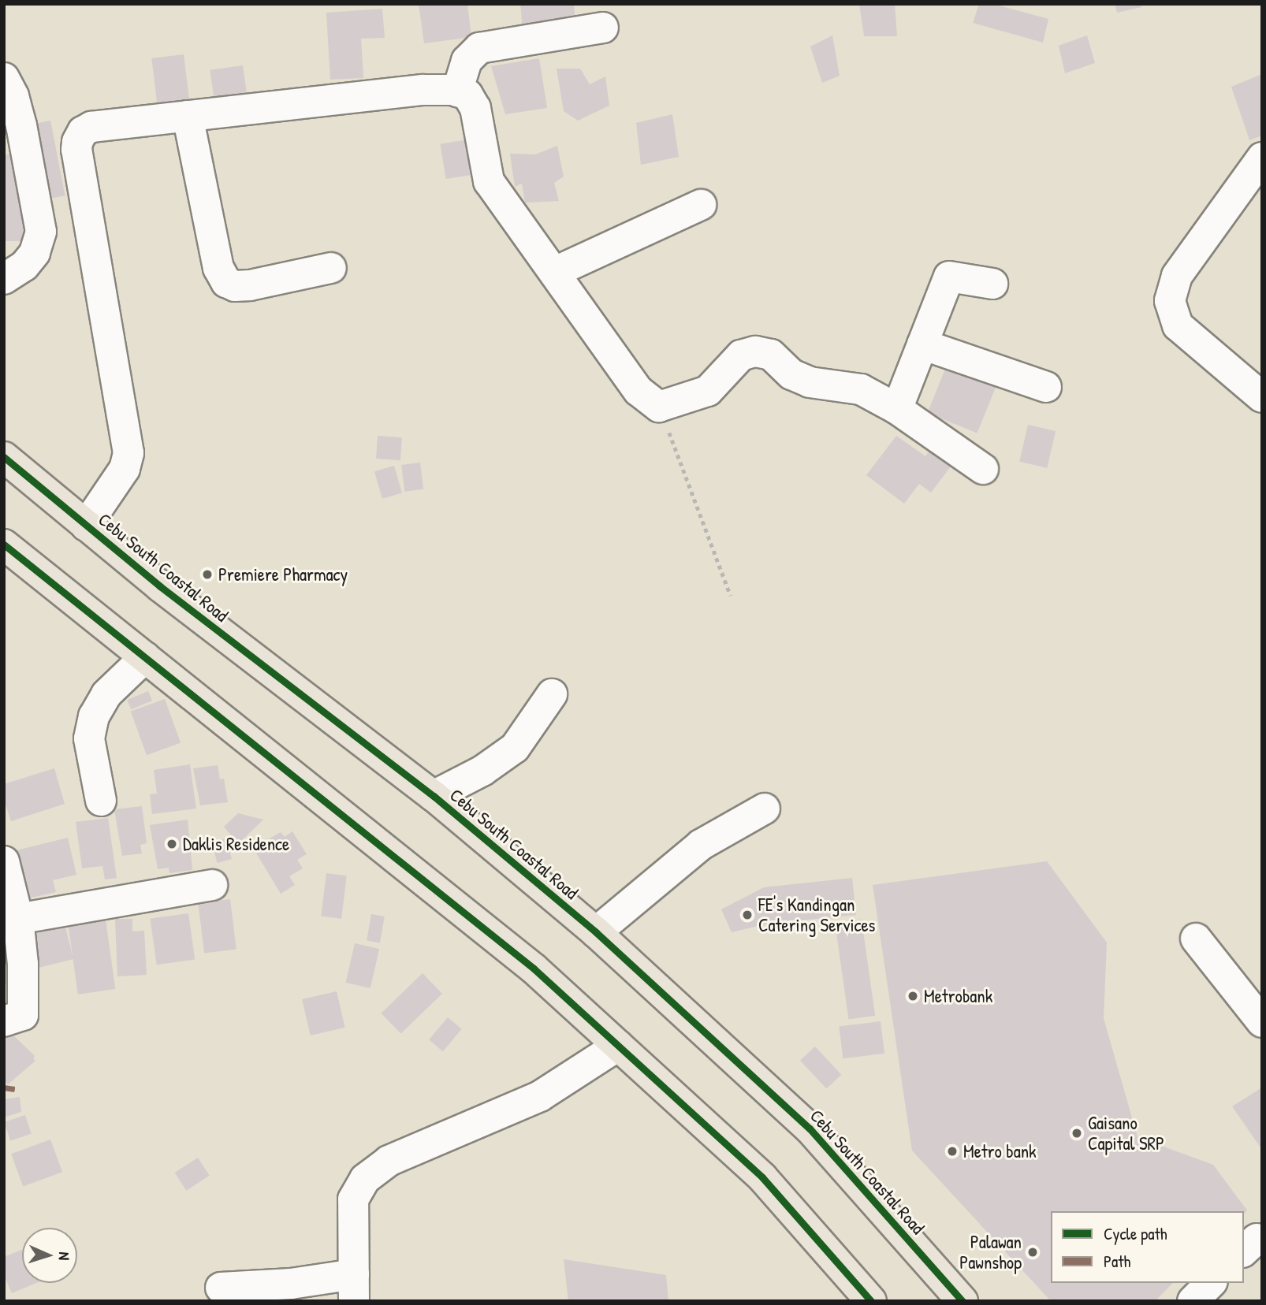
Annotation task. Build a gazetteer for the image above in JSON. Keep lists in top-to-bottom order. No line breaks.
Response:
{"streets":{"highway":["Cebu South Coastal Road"]},"places":["Premiere Pharmacy","Daklis Residence","FE's Kandingan Catering Services","Metrobank","Gaisano Capital SRP","Metro bank","Palawan Pawnshop"],"legend":["Cycle path","Path"],"north":"right"}
